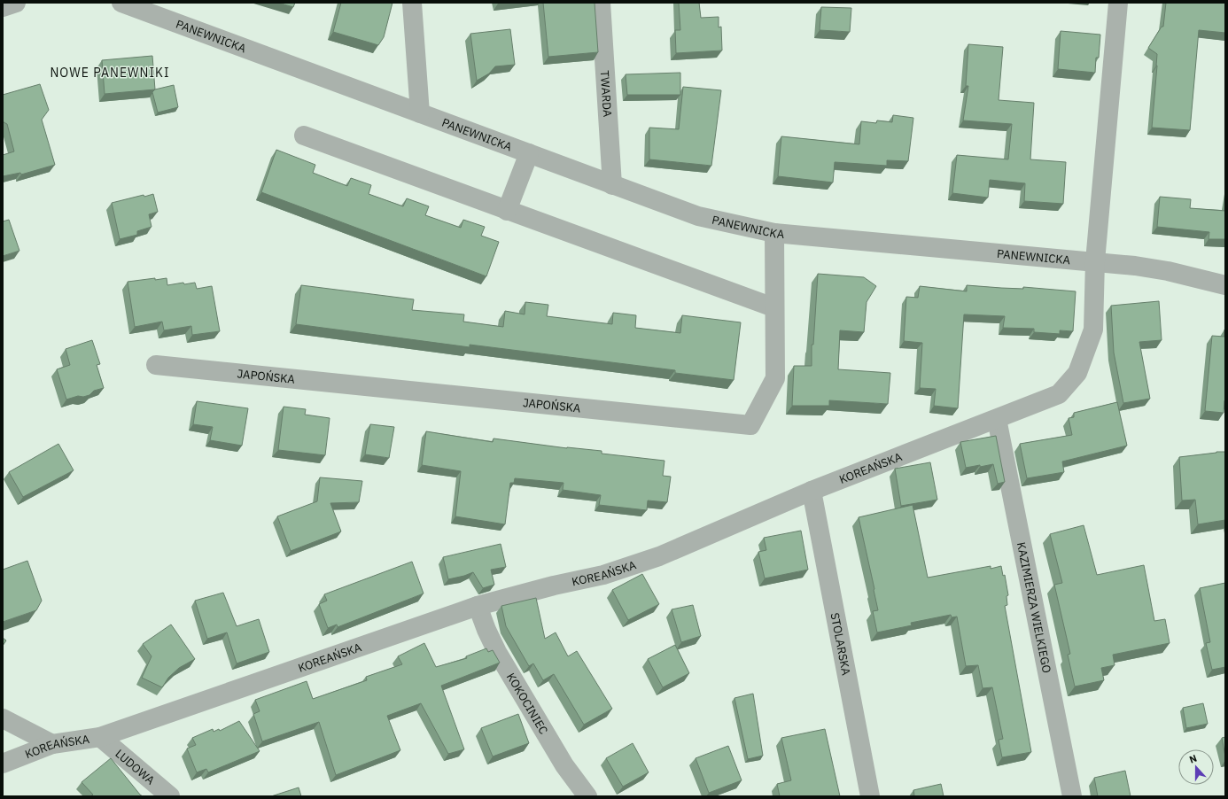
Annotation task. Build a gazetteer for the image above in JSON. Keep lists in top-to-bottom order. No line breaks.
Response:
{"streets":{"street":["PANEWNICKA","TWARDA","JAPOŃSKA","KOREAŃSKA","KAZIMIERZA WIELKIEGO","STOLARSKA","KOKOCINIEC","LUDOWA"]},"crossings":[["PANEWNICKA","TWARDA"],["PANEWNICKA","JAPOŃSKA"],["PANEWNICKA","KOREAŃSKA"],["KOREAŃSKA","KAZIMIERZA WIELKIEGO"],["KOREAŃSKA","STOLARSKA"],["KOREAŃSKA","KOKOCINIEC"],["KOREAŃSKA","LUDOWA"]],"districts":["NOWE PANEWNIKI"],"north":"top"}
